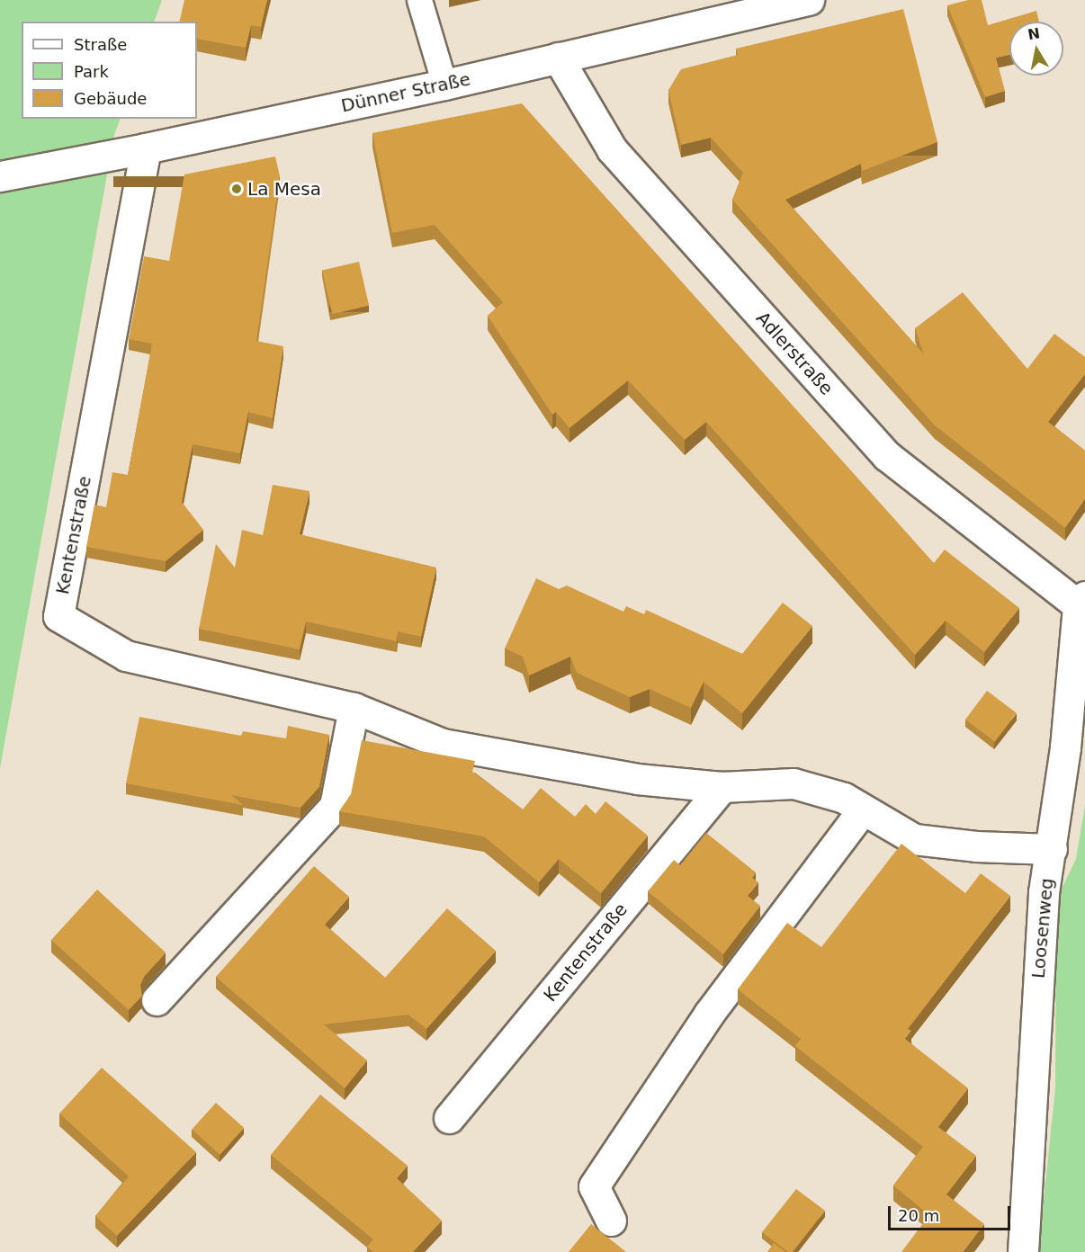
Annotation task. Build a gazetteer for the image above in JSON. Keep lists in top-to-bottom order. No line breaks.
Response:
{"streets":{"street":["Dünner Straße","Adlerstraße","Kentenstraße","Loosenweg"]},"crossings":[["Dünner Straße","Adlerstraße"],["Dünner Straße","Kentenstraße"],["Adlerstraße","Loosenweg"],["Kentenstraße","Loosenweg"]],"places":["La Mesa"],"legend":["Straße","Park","Gebäude"],"scale_bar":"20 m","north":"top"}
